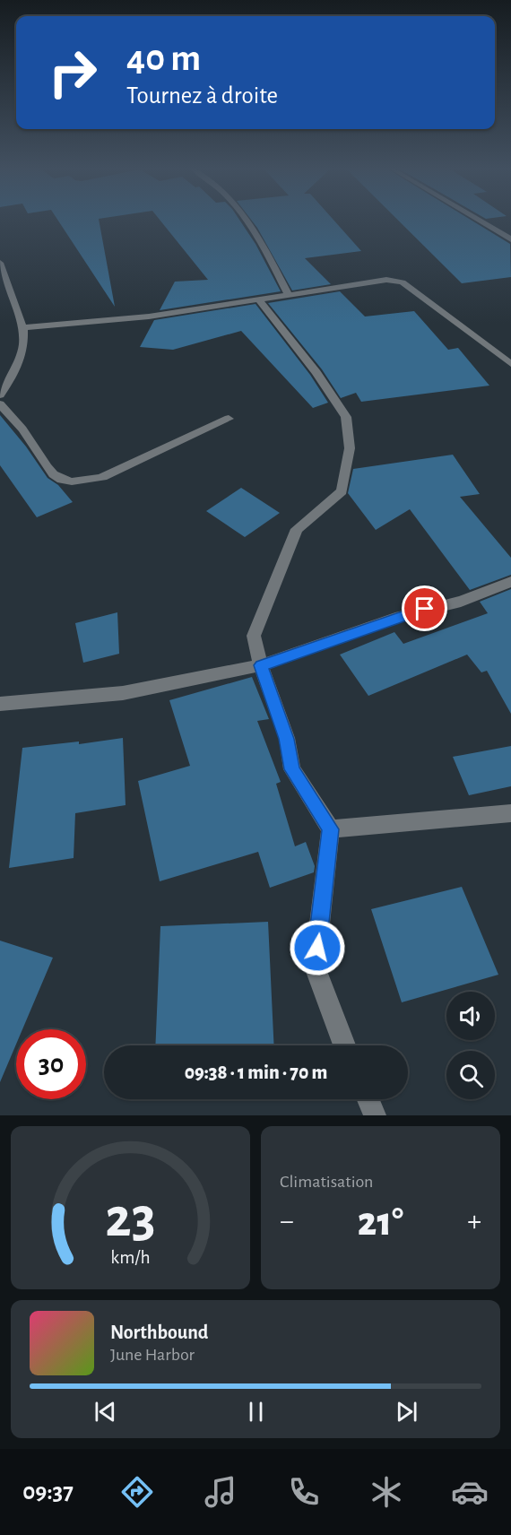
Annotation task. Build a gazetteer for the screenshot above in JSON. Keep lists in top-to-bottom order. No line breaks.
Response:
{"page":{"turn":["40 m","Tournez à droite"],"limit":"30","trip":"09:38 · 1 min · 70 m","tile":"Climatisation","heat":["−","21°","+"],"song":["Northbound","June Harbor"],"tabs":"09:37","gauge":["23","km/h"]}}
